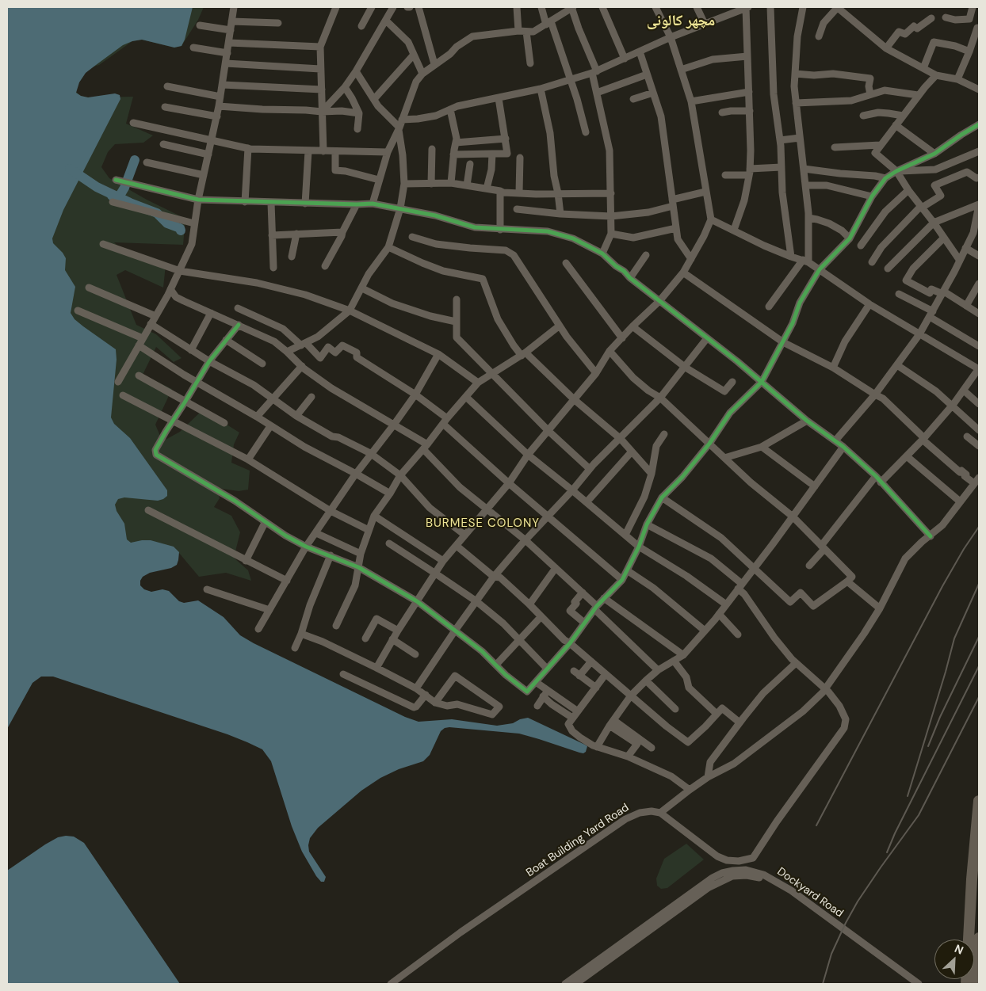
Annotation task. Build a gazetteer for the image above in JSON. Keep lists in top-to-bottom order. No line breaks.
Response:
{"streets":{"street":["Boat Building Yard Road","Dockyard Road"]},"districts":["مچھر کالونی","BURMESE COLONY"],"north":"top right"}
